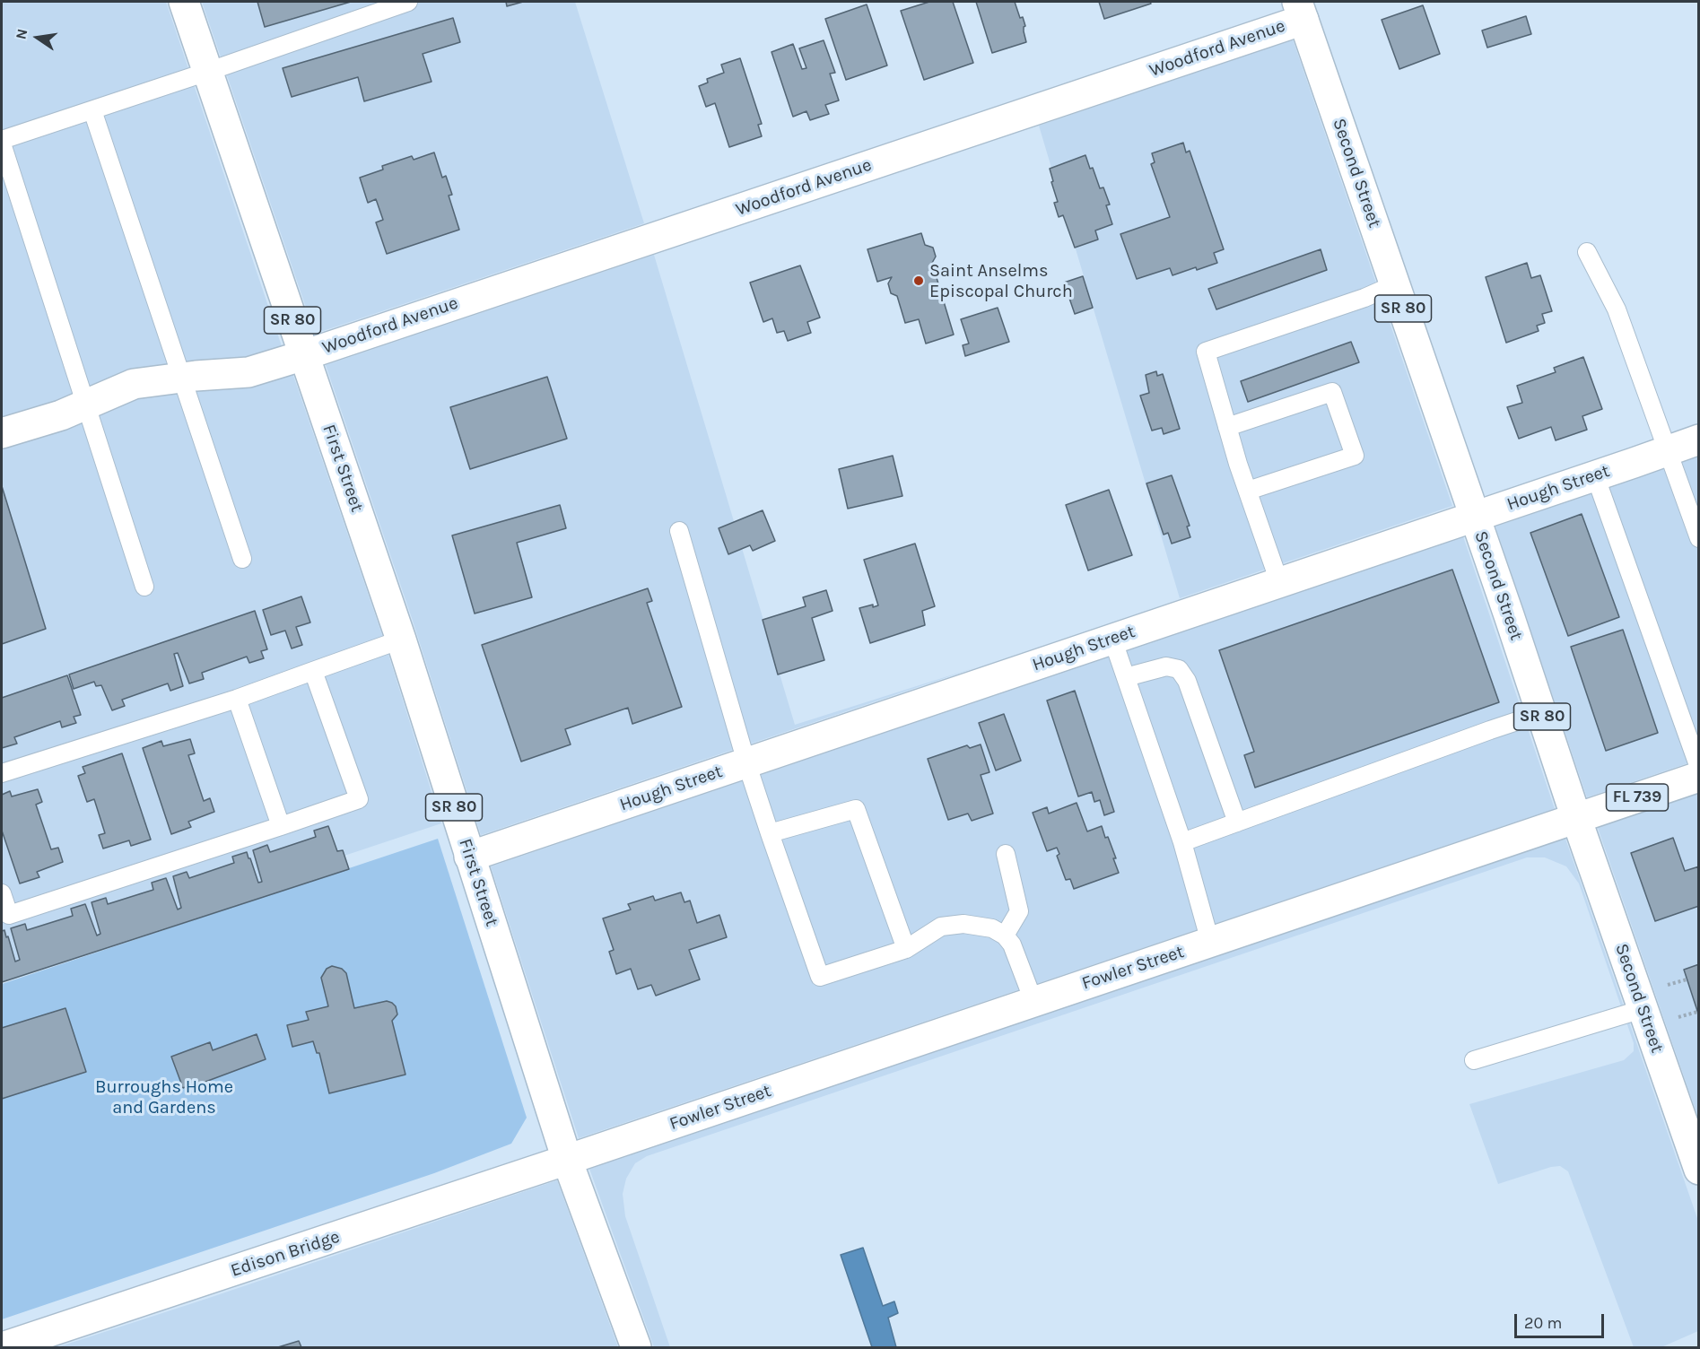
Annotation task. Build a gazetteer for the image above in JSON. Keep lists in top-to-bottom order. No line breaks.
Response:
{"streets":{"main road":["Woodford Avenue","Second Street","SR 80","First Street","Hough Street","FL 739","Fowler Street","Edison Bridge"]},"crossings":[["Woodford Avenue","Second Street"],["Woodford Avenue","First Street"],["Second Street","Hough Street"],["Second Street","Fowler Street"],["First Street","Hough Street"],["First Street","Fowler Street"],["First Street","Edison Bridge"],["Fowler Street","Edison Bridge"]],"parks":["Burroughs Home and Gardens"],"places":["Saint Anselms Episcopal Church"],"scale_bar":"20 m","north":"left"}
